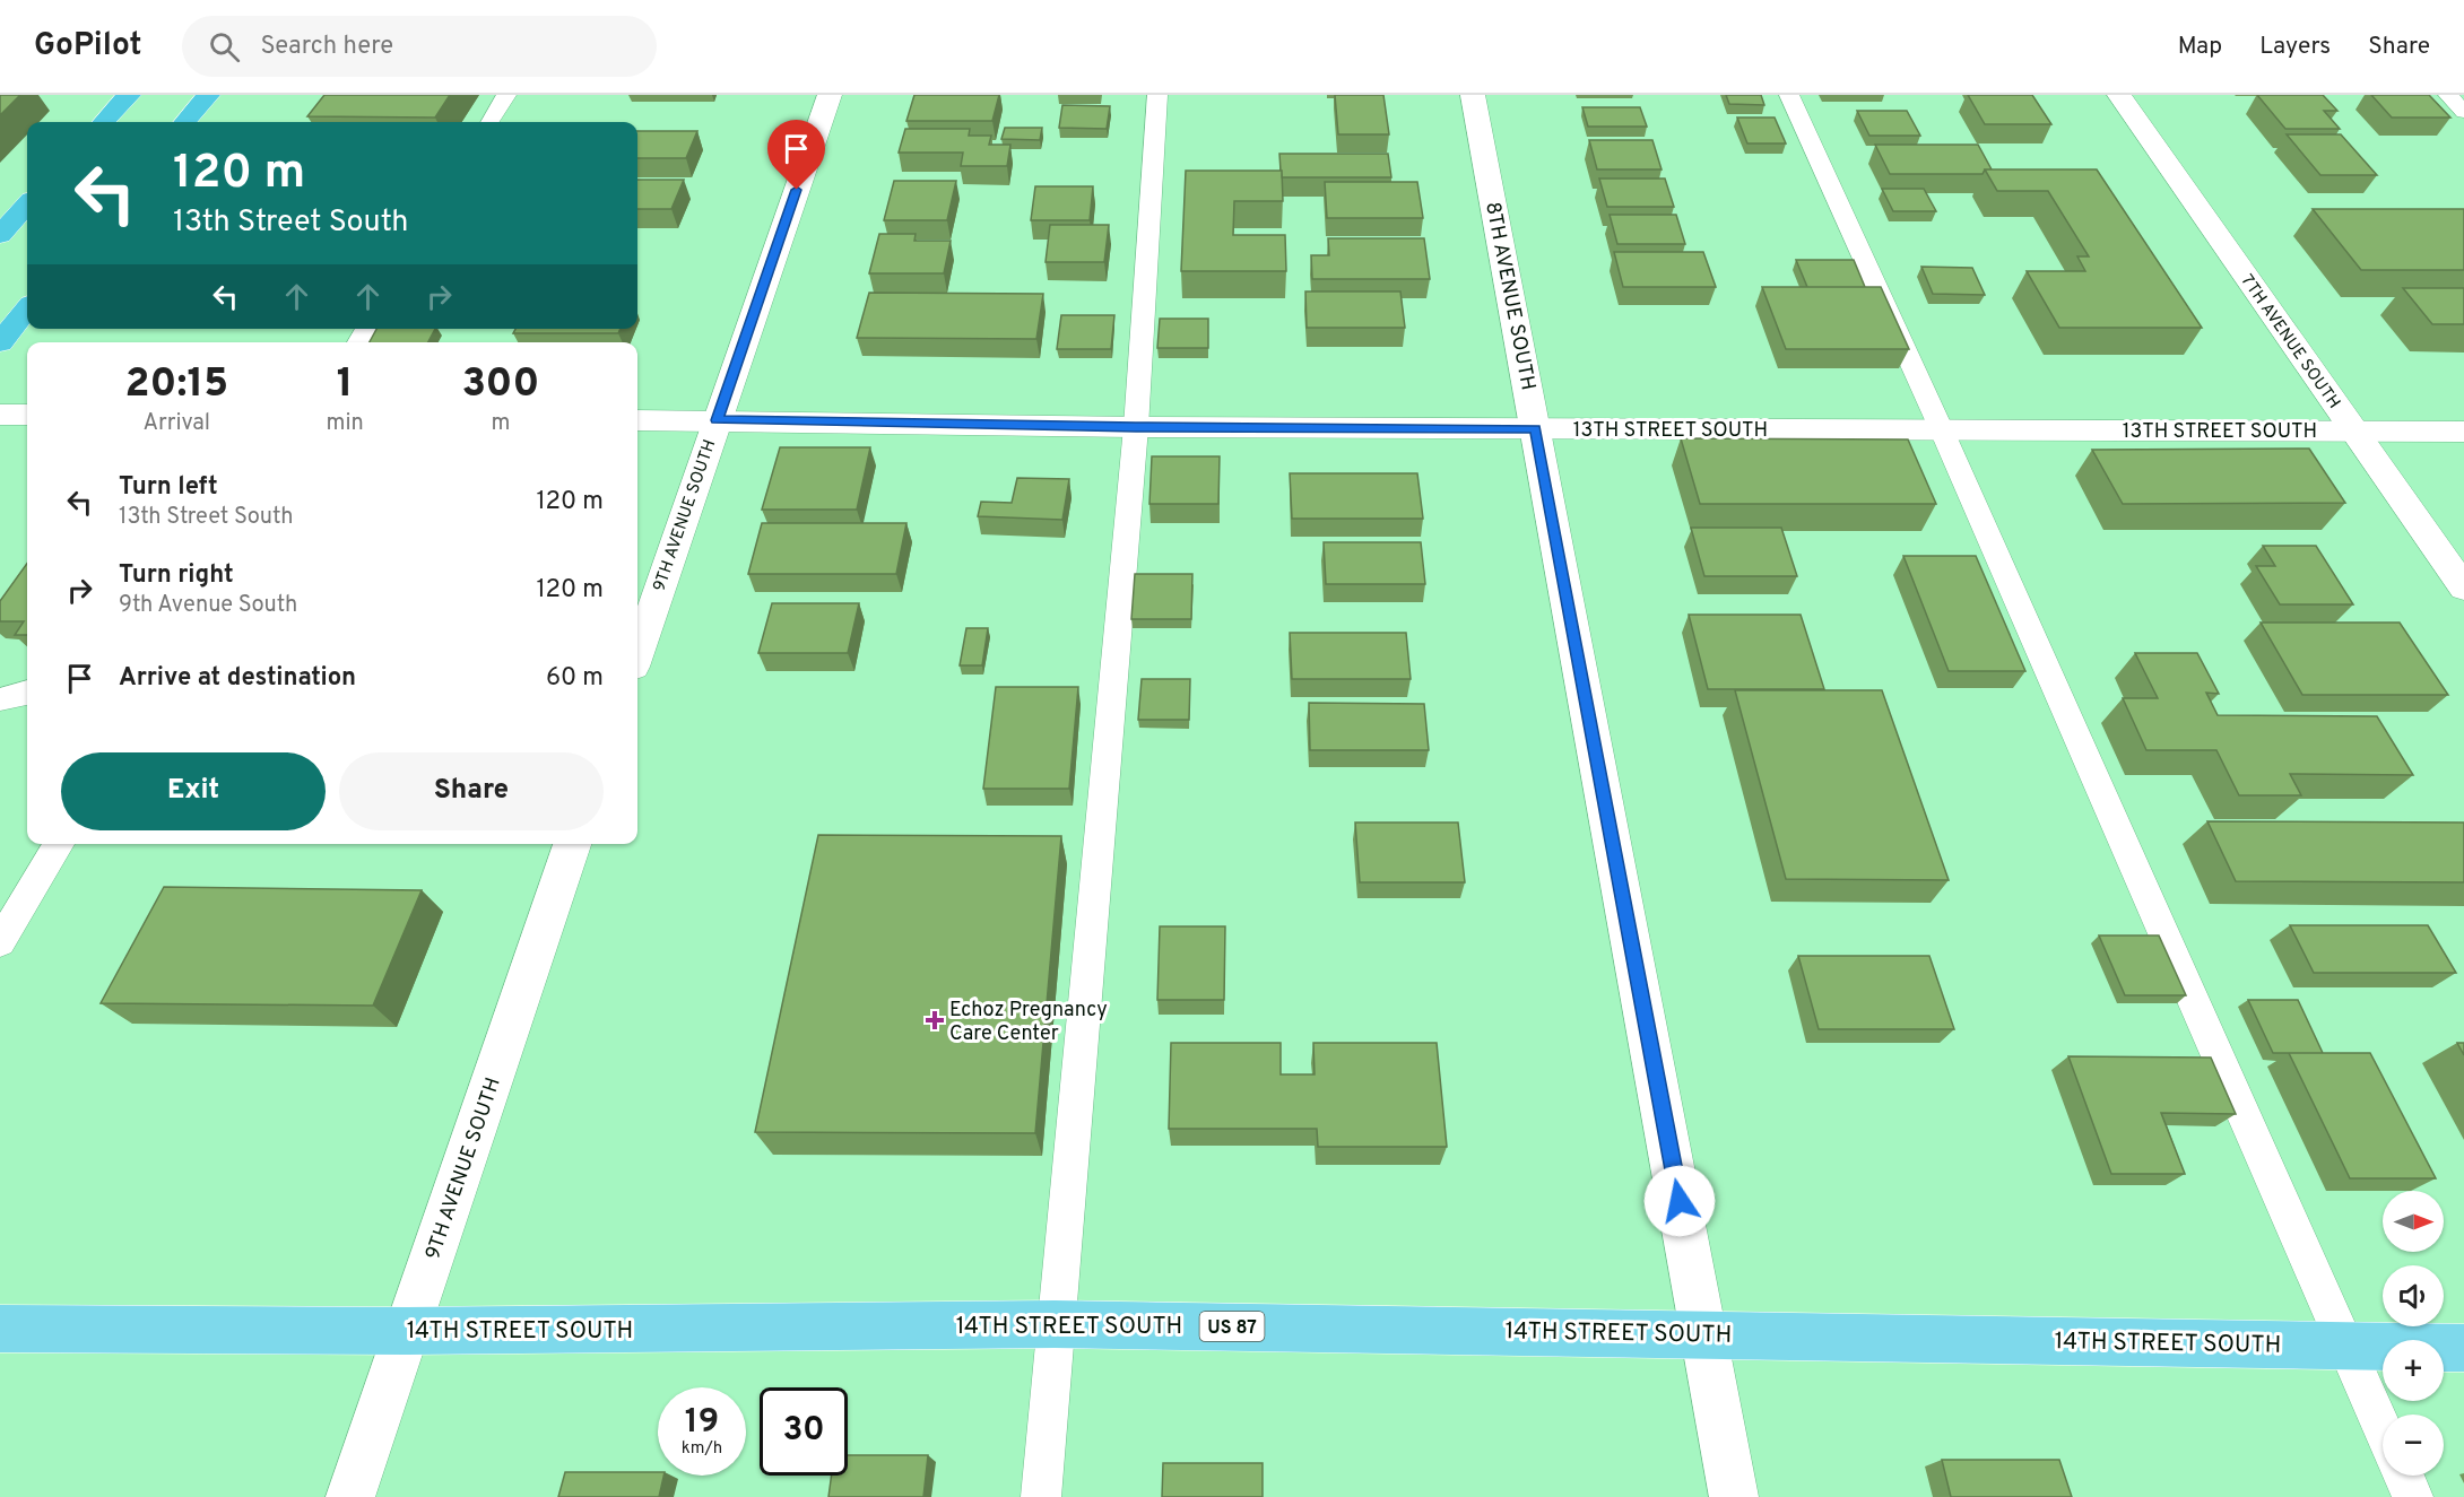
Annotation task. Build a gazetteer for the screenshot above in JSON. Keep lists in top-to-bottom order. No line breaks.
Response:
{"streets":{"main road":["14TH STREET SOUTH","US 87"],"street":["8TH AVENUE SOUTH","7TH AVENUE SOUTH","13TH STREET SOUTH","9TH AVENUE SOUTH"]},"crossings":[["8TH AVENUE SOUTH","13TH STREET SOUTH"],["8TH AVENUE SOUTH","14TH STREET SOUTH"],["7TH AVENUE SOUTH","13TH STREET SOUTH"],["13TH STREET SOUTH","9TH AVENUE SOUTH"],["9TH AVENUE SOUTH","14TH STREET SOUTH"]],"places":{"health":["Echoz Pregnancy Care Center"]},"north":"right","page":{"header":"GoPilot","search":"Search here","nav":["Map","Layers","Share"],"turn":["120 m","13th Street South"],"eta":["20:15","Arrival","1","min","300","m"],"list":[{"name":"Turn left","note":"13th Street South","value":"120 m"},{"name":"Turn right","note":"9th Avenue South","value":"120 m"},{"name":"Arrive at destination","value":"60 m"}],"buttons":["Exit","Share"],"map_buttons":["+","−"],"speed":"19 km/h","limit":"30"}}
